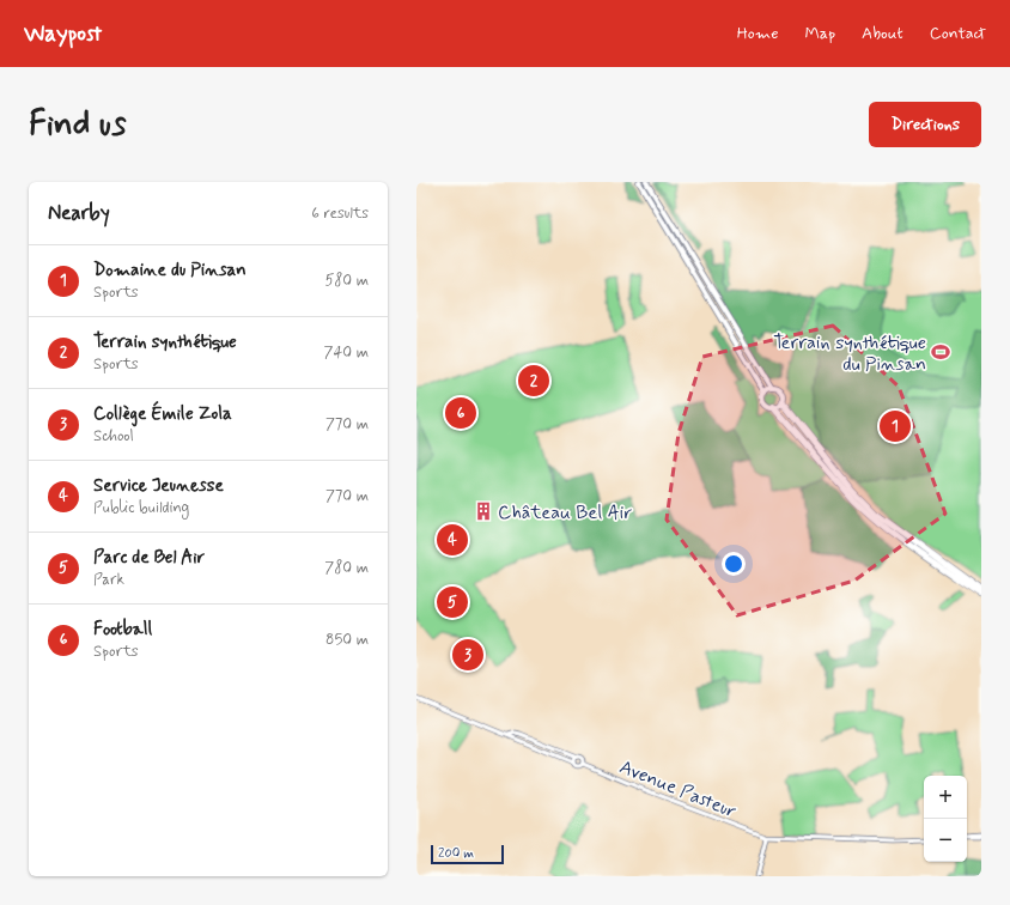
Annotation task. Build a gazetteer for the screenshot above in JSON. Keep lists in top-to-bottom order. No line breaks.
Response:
{"streets":{"main road":["Avenue Pasteur"]},"places":{"sports":["Terrain synthétique du Pinsan"],"building":["Château Bel Air"]},"scale_bar":"200 m","page":{"header":"Waypost","nav":["Home","Map","About","Contact"],"buttons":"Directions","title":"Find us","heading":["Nearby","6 results"],"list":[{"mark":"1","name":"Domaine du Pinsan","note":"Sports","value":"580 m"},{"mark":"2","name":"Terrain synthétique","note":"Sports","value":"740 m"},{"mark":"3","name":"Collège Émile Zola","note":"School","value":"770 m"},{"mark":"4","name":"Service Jeunesse","note":"Public building","value":"770 m"},{"mark":"5","name":"Parc de Bel Air","note":"Park","value":"780 m"},{"mark":"6","name":"Football","note":"Sports","value":"850 m"}],"pins":["2","6","1","4","5","3"],"map_buttons":["+","−"],"scale":"200 m"}}
